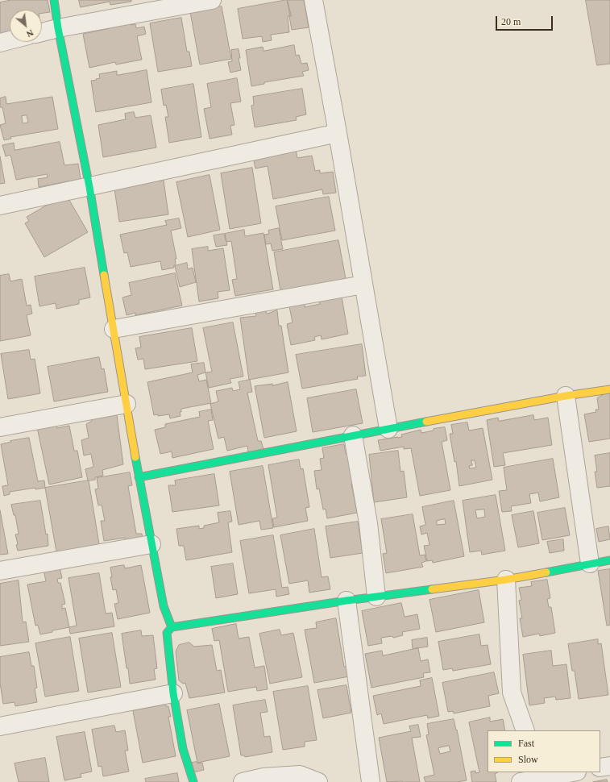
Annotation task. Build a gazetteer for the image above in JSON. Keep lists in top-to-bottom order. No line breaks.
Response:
{"legend":["Fast","Slow"],"scale_bar":"20 m","north":"bottom right"}
